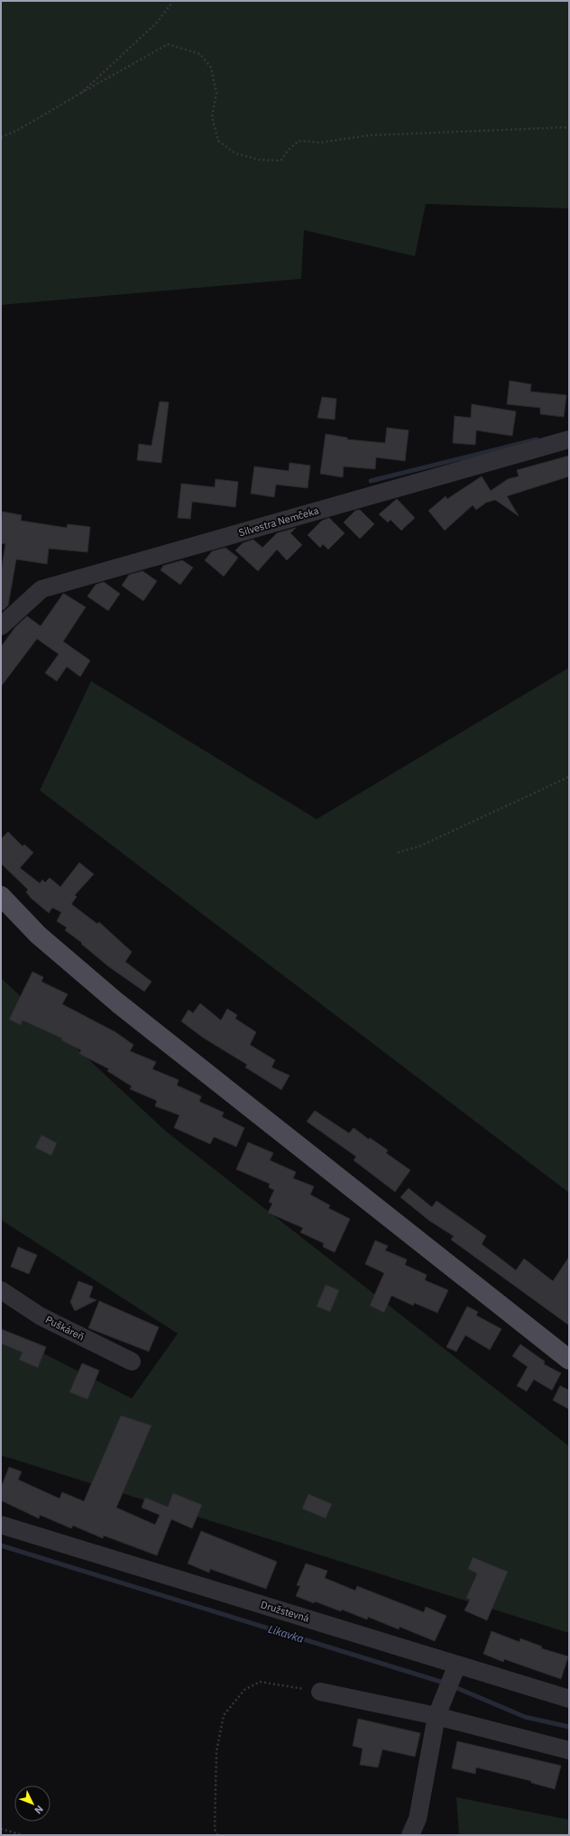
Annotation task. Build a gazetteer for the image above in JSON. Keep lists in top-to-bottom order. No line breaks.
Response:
{"streets":{"street":["Silvestra Nemčeka","Puškáreň","Družstevná"]},"water":["Likavka"],"north":"bottom right"}
